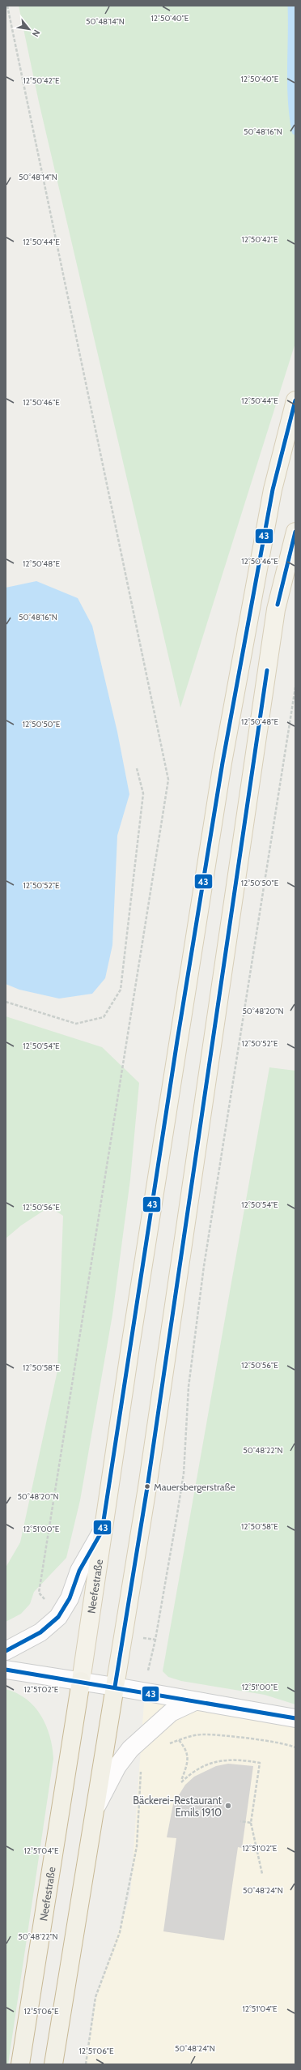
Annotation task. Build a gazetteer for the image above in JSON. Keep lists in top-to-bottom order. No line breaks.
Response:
{"streets":{"highway":["Neefestraße"]},"places":["Mauersbergerstraße","Bäckerei-Restaurant Emils 1910"],"lines":["transit line 43"],"north":"bottom right","coordinates":["12°50'40\"E","50°48'14\"N","12°50'42\"E","50°48'16\"N","12°50'44\"E","12°50'46\"E","12°50'48\"E","12°50'50\"E","12°50'52\"E","50°48'20\"N","12°50'54\"E","12°50'56\"E","12°50'58\"E","50°48'22\"N","12°51'00\"E","12°51'02\"E","12°51'04\"E","50°48'24\"N","12°51'06\"E"]}
